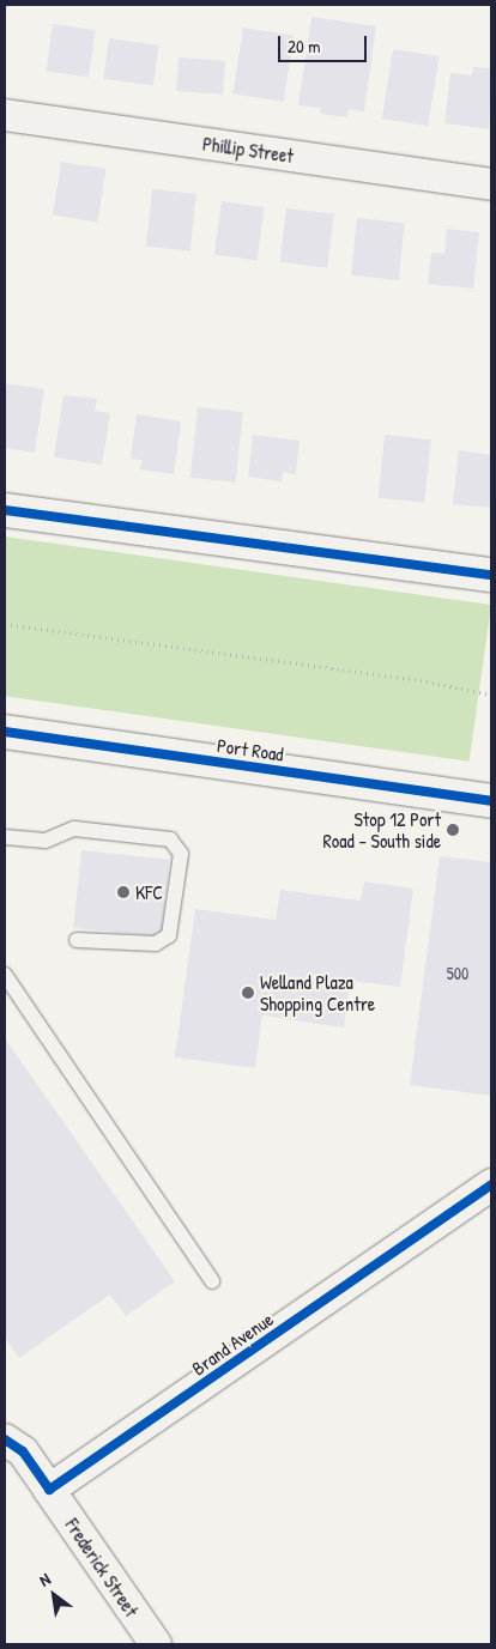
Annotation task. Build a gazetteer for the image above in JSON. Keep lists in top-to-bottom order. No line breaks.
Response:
{"streets":{"highway":["Port Road"],"street":["Phillip Street","Brand Avenue","Frederick Street"]},"crossings":[["Brand Avenue","Frederick Street"]],"places":["Stop 12 Port Road - South side","KFC","Welland Plaza Shopping Centre"],"house_numbers":["500"],"scale_bar":"20 m","north":"top left"}
